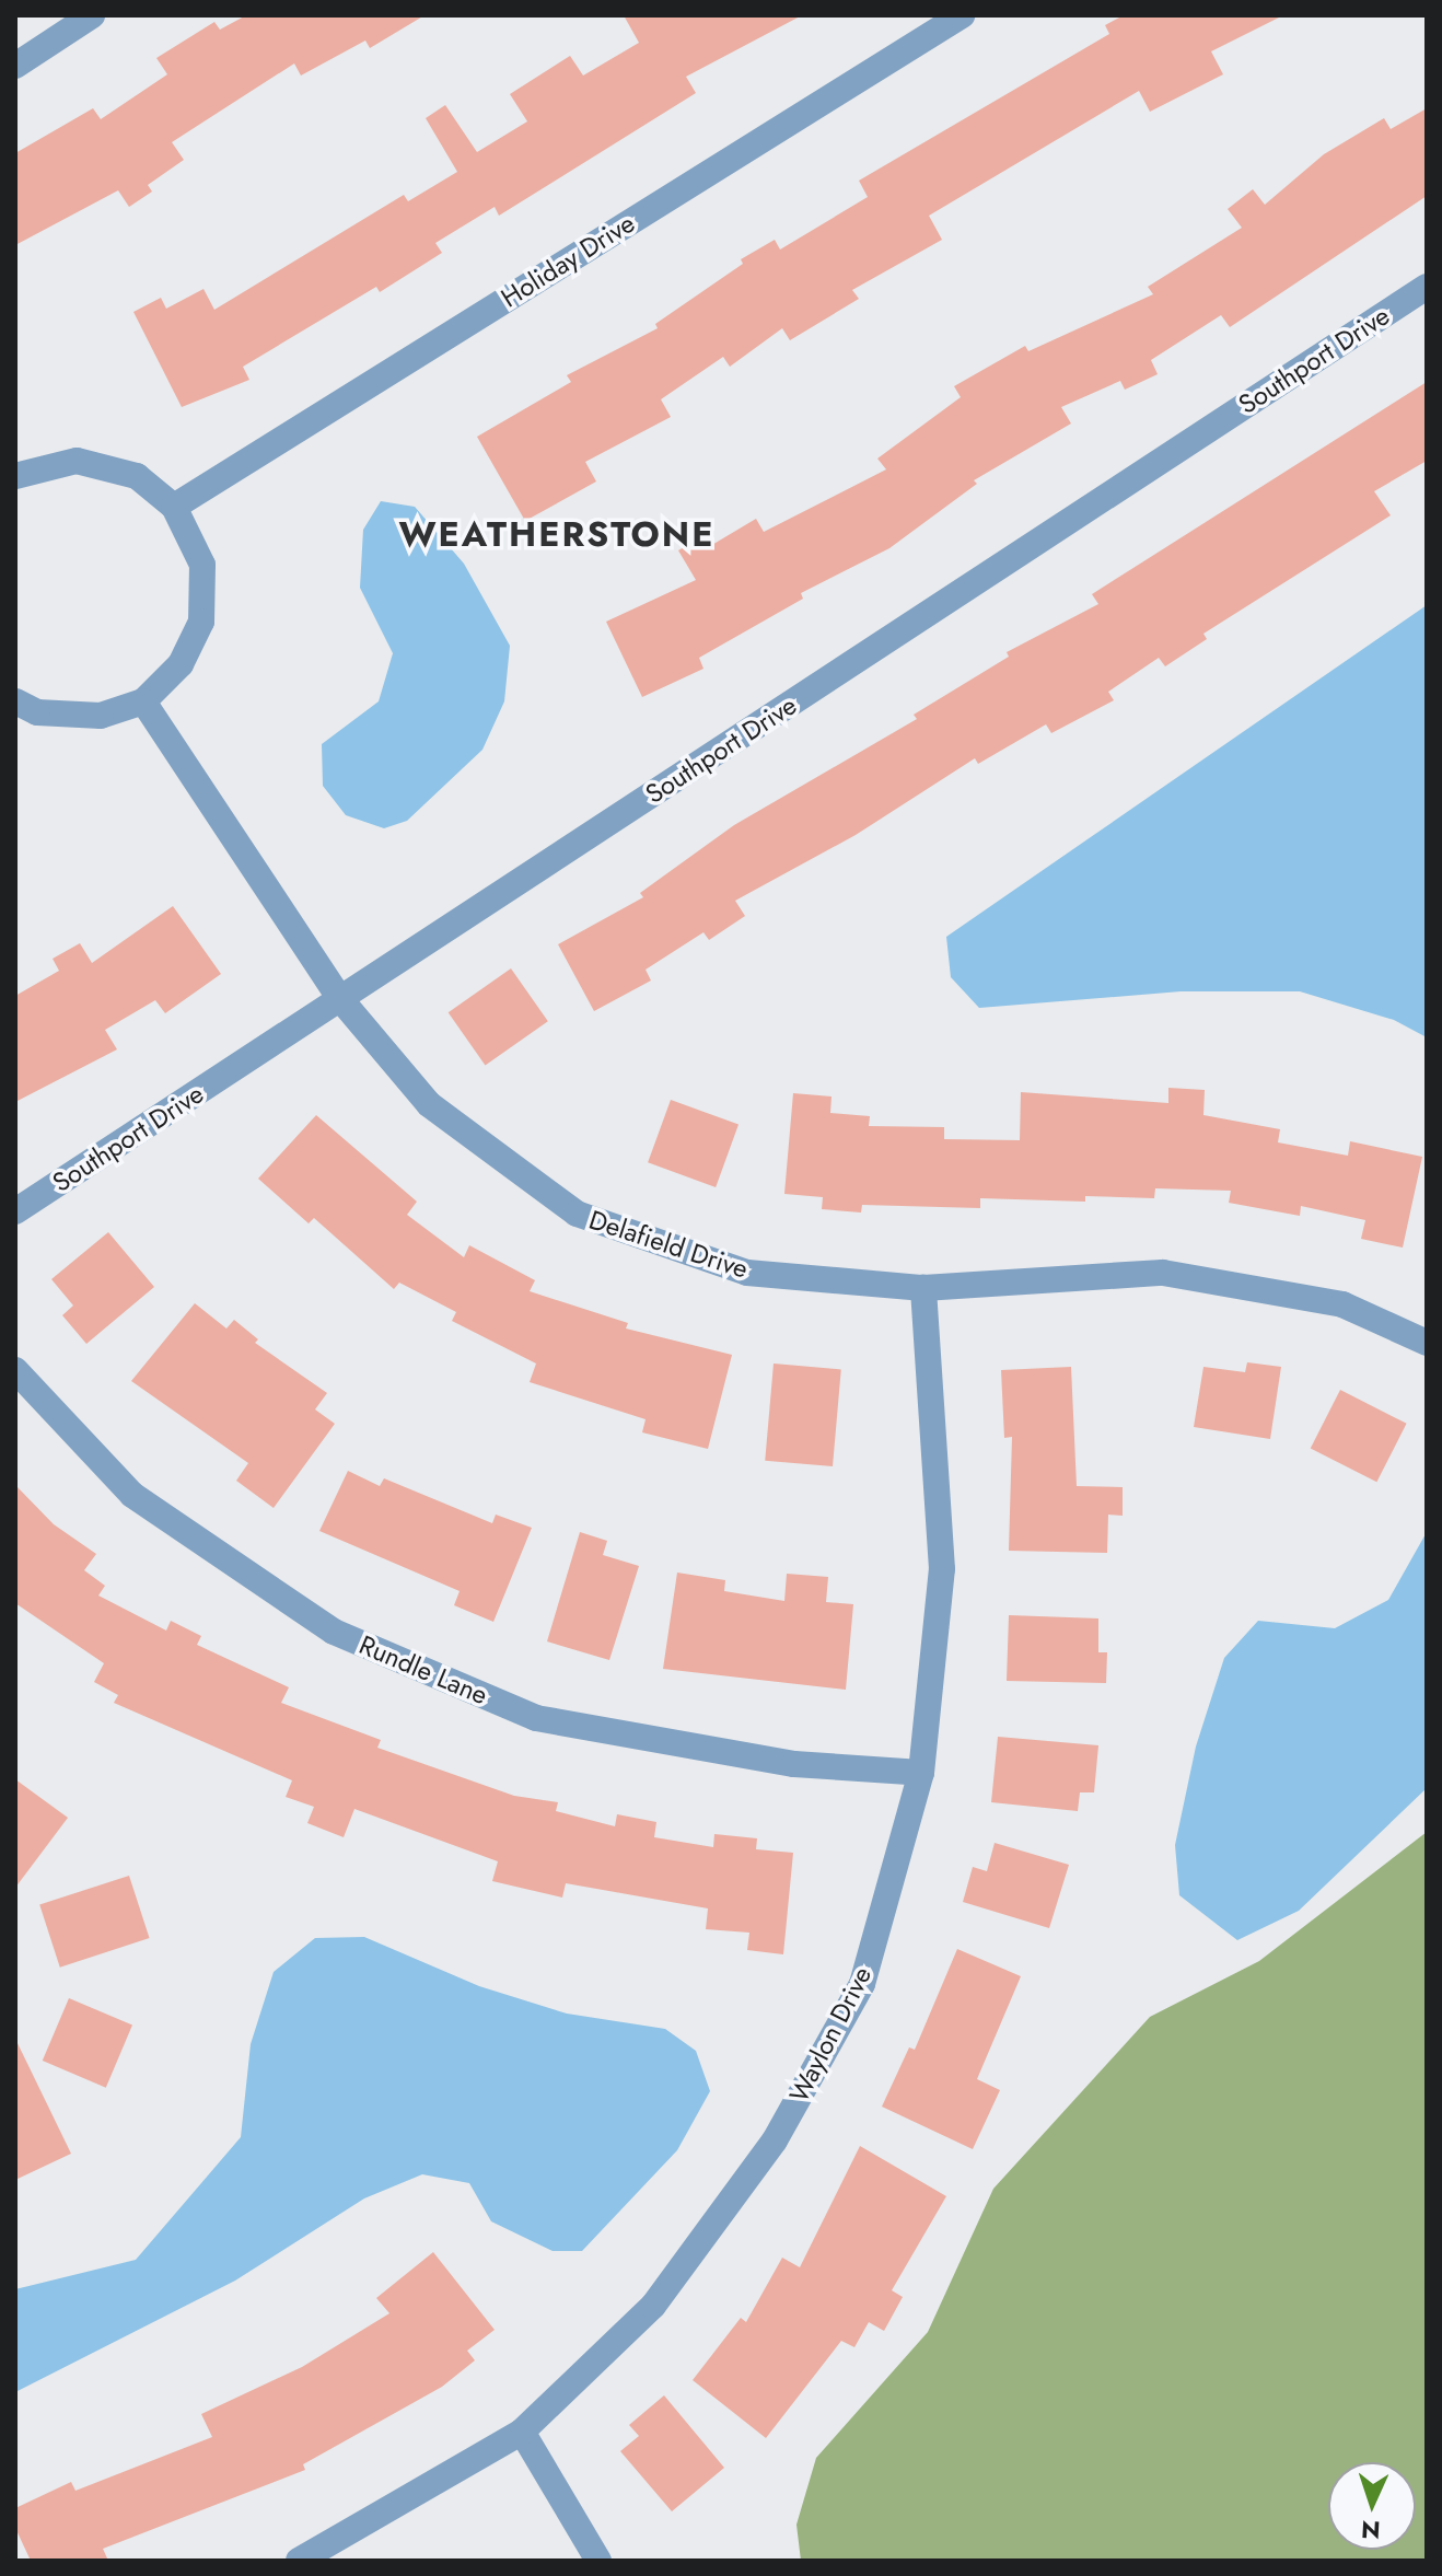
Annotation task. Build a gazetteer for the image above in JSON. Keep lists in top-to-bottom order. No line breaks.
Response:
{"streets":{"street":["Holiday Drive","Southport Drive","Delafield Drive","Rundle Lane","Waylon Drive"]},"crossings":[["Southport Drive","Delafield Drive"],["Delafield Drive","Waylon Drive"],["Rundle Lane","Waylon Drive"]],"districts":["WEATHERSTONE"],"north":"bottom"}
